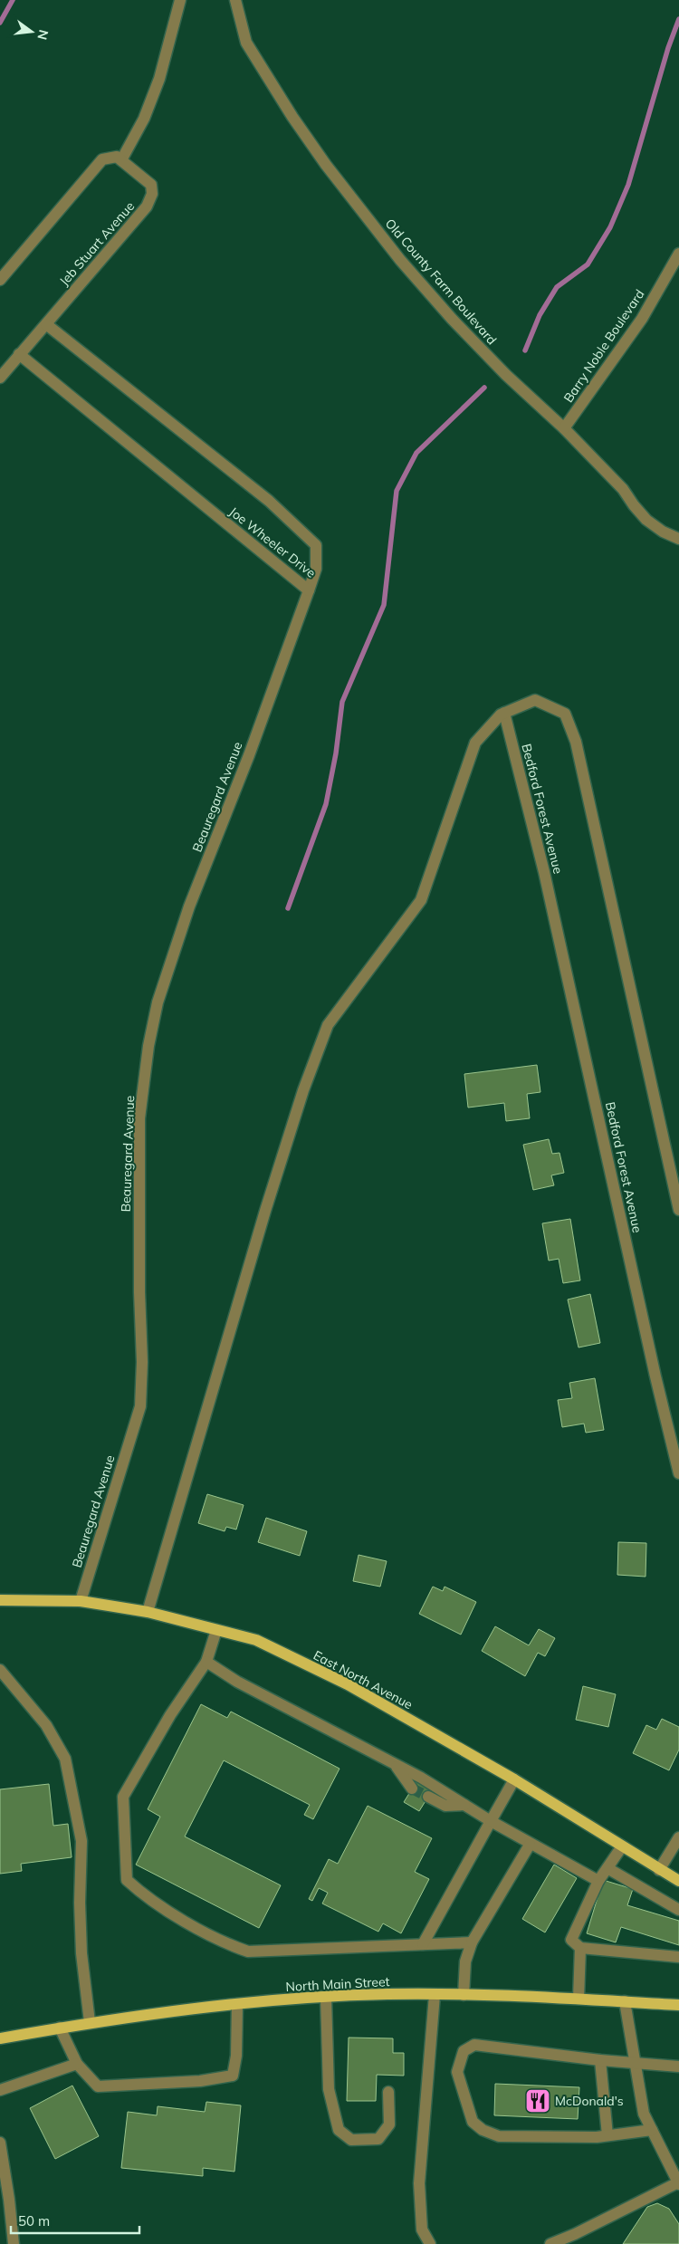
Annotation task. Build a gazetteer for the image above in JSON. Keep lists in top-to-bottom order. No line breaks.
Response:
{"streets":{"main road":["East North Avenue","North Main Street"],"street":["Jeb Stuart Avenue","Old County Farm Boulevard","Barry Noble Boulevard","Joe Wheeler Drive","Beauregard Avenue","Bedford Forest Avenue"]},"crossings":[["Jeb Stuart Avenue","Joe Wheeler Drive"],["Old County Farm Boulevard","Barry Noble Boulevard"],["Joe Wheeler Drive","Beauregard Avenue"],["Beauregard Avenue","East North Avenue"]],"places":{"restaurant":["McDonald's"]},"scale_bar":"50 m","north":"right"}
